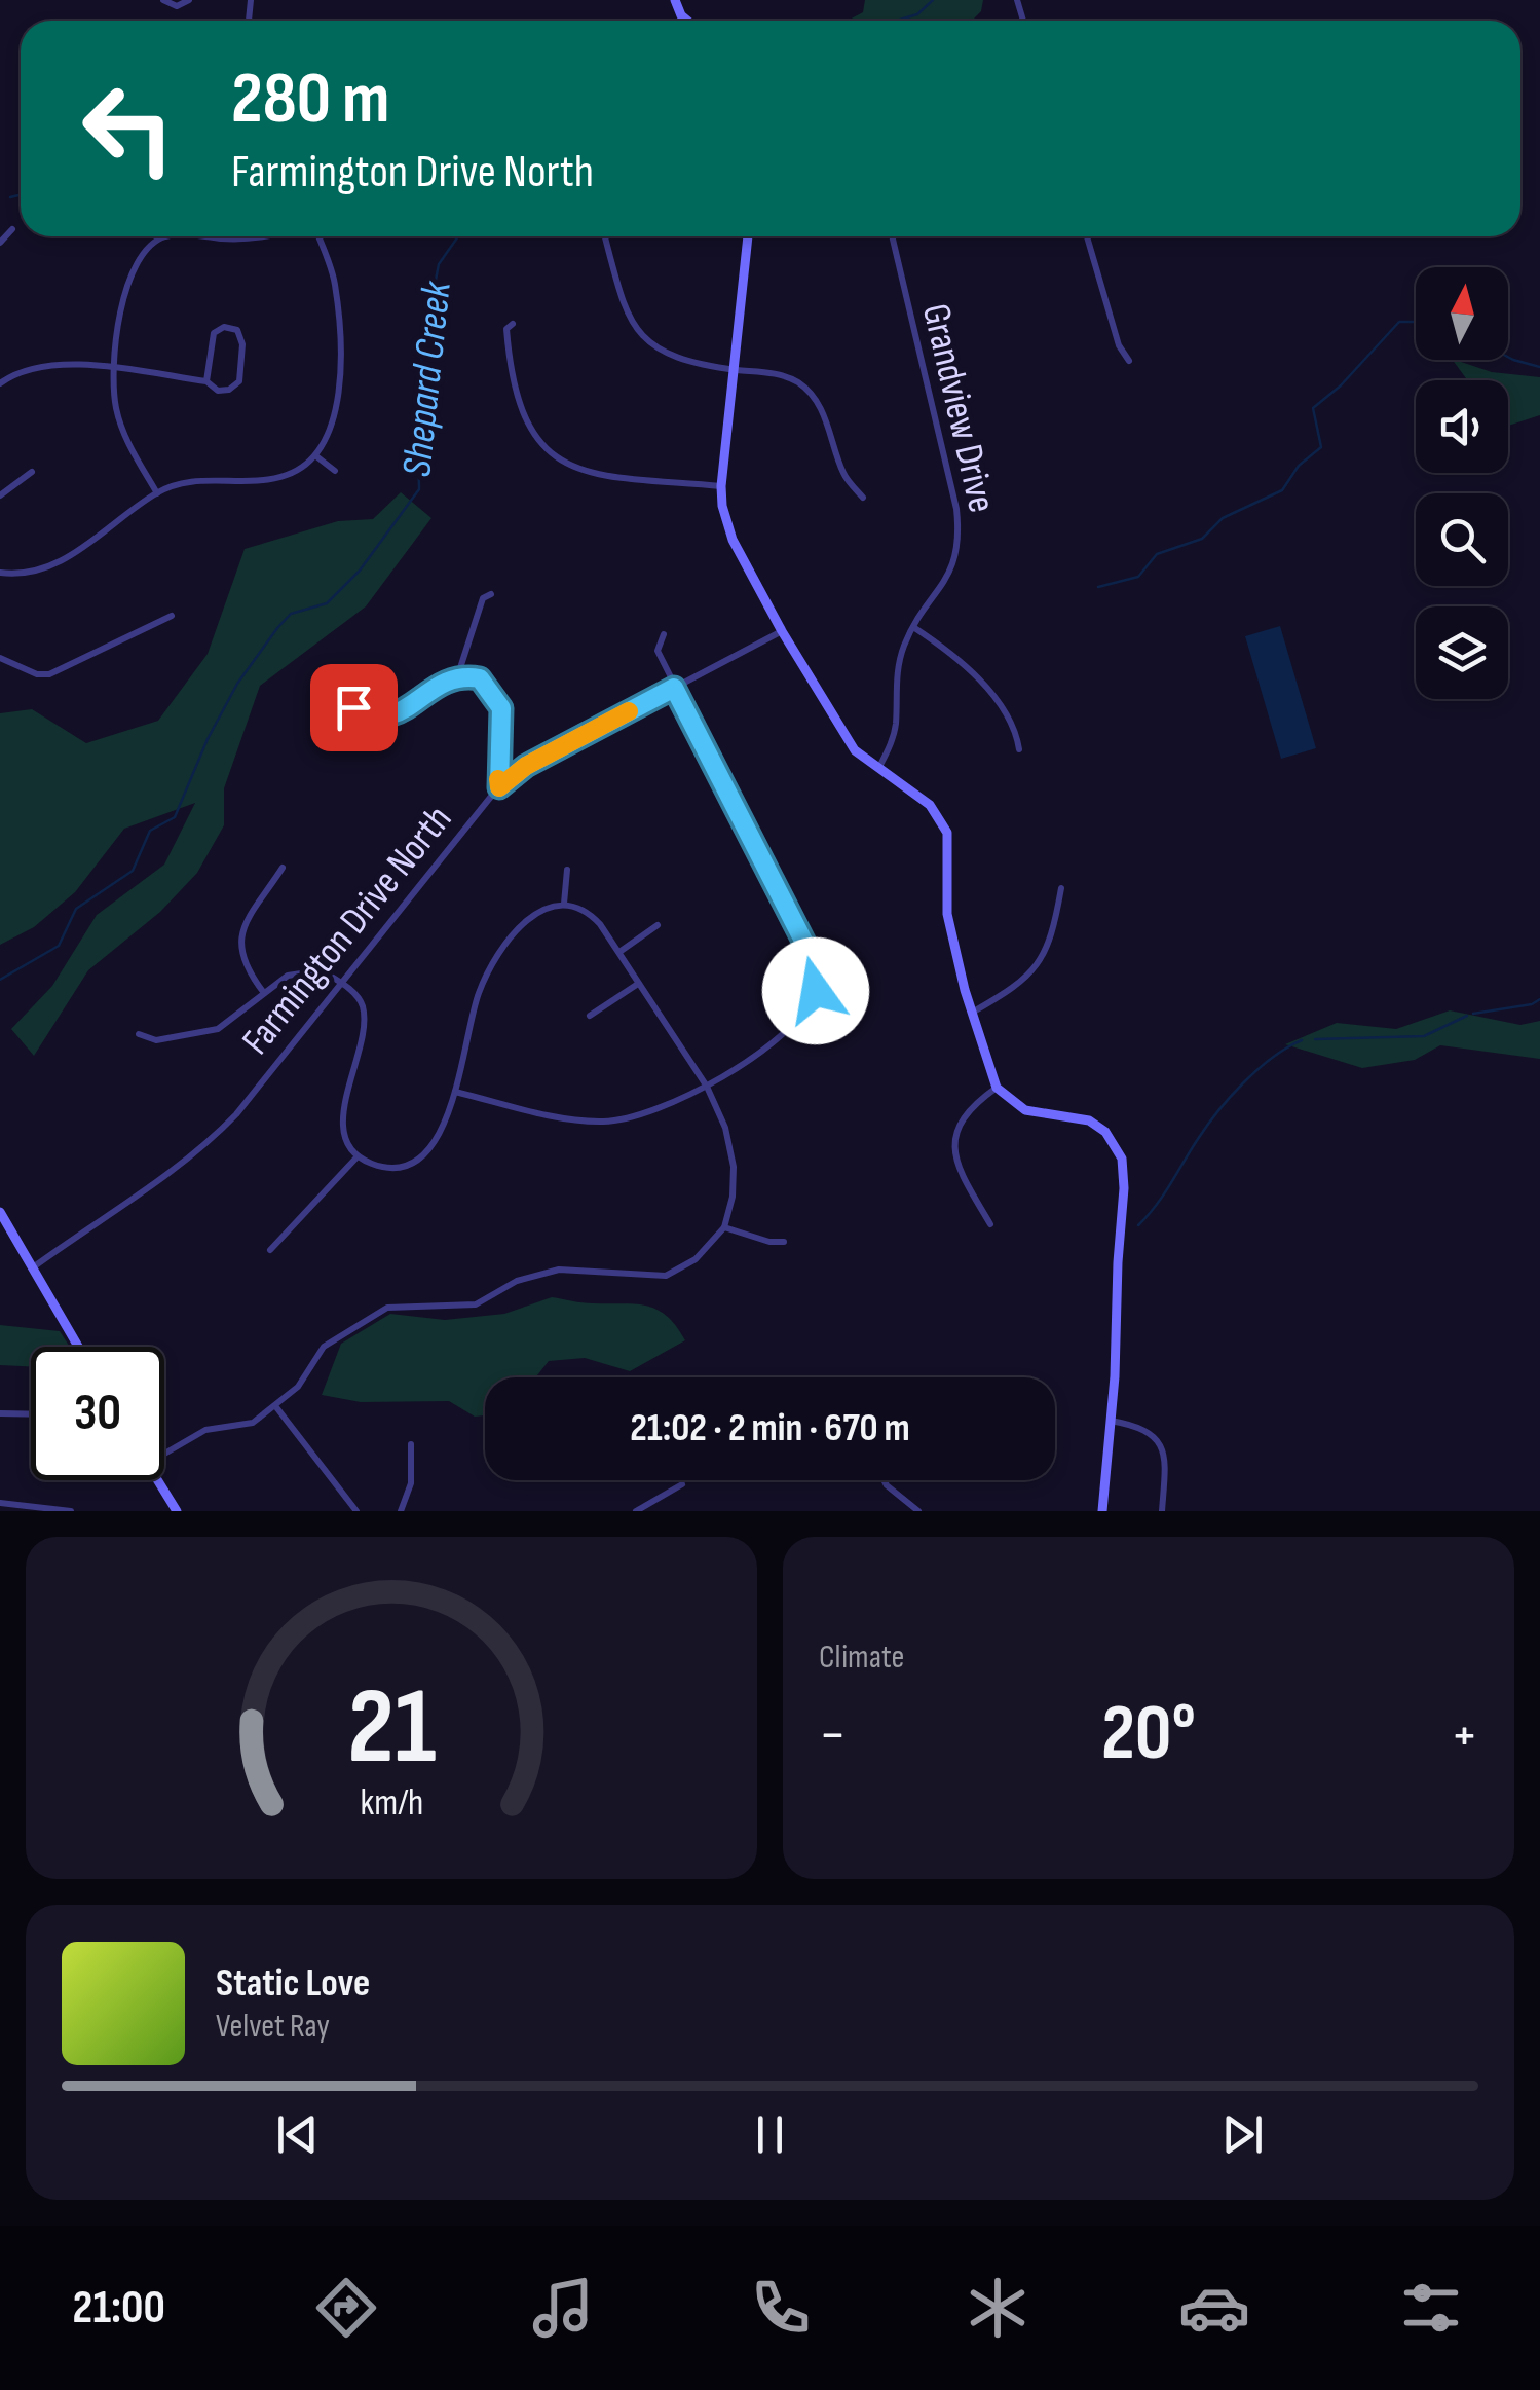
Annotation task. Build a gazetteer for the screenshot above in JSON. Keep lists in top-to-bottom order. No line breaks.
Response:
{"streets":{"street":["Grandview Drive","Farmington Drive North"]},"water":["Shepard Creek"],"north":"top","page":{"turn":["280 m","Farmington Drive North"],"limit":"30","trip":"21:02 · 2 min · 670 m","tile":"Climate","heat":["−","20°","+"],"song":["Static Love","Velvet Ray"],"tabs":"21:00","gauge":["21","km/h"]}}
